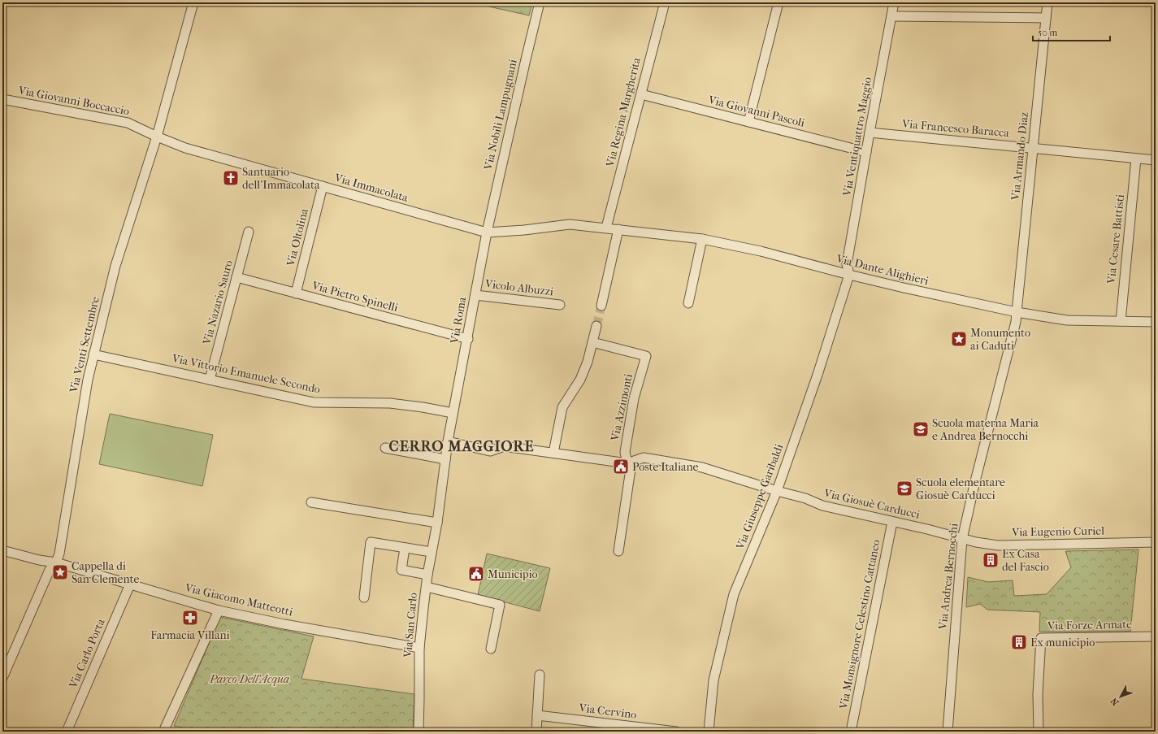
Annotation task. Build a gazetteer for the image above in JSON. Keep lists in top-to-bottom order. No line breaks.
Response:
{"streets":{"street":["Via Giovanni Boccaccio","Via Giovanni Pascoli","Via Regina Margherita","Via Nobili Lampugnani","Via Francesco Baracca","Via Ventiquattro Maggio","Via Armando Diaz","Via Immacolata","Via Oltolina","Via Cesare Battisti","Via Dante Alighieri","Vicolo Albuzzi","Via Pietro Spinelli","Via Nazario Sauro","Via Roma","Via Venti Settembre","Via Vittorio Emanuele Secondo","Via Azzimonti","Via Giuseppe Garibaldi","Via Giosuè Carducci","Via Eugenio Curiel","Via Andrea Bernocchi","Via Giacomo Matteotti","Via Monsignore Celestino Cattaneo","Via San Carlo","Via Forze Armate","Via Carlo Porta","Via Cervino"]},"crossings":[["Via Giovanni Boccaccio","Via Immacolata"],["Via Giovanni Boccaccio","Via Venti Settembre"],["Via Giovanni Pascoli","Via Regina Margherita"],["Via Giovanni Pascoli","Via Ventiquattro Maggio"],["Via Regina Margherita","Via Immacolata"],["Via Regina Margherita","Via Dante Alighieri"],["Via Nobili Lampugnani","Via Immacolata"],["Via Nobili Lampugnani","Via Roma"],["Via Francesco Baracca","Via Ventiquattro Maggio"],["Via Francesco Baracca","Via Armando Diaz"],["Via Francesco Baracca","Via Cesare Battisti"],["Via Ventiquattro Maggio","Via Dante Alighieri"],["Via Ventiquattro Maggio","Via Giuseppe Garibaldi"],["Via Armando Diaz","Via Dante Alighieri"],["Via Armando Diaz","Via Andrea Bernocchi"],["Via Immacolata","Via Oltolina"],["Via Immacolata","Via Dante Alighieri"],["Via Immacolata","Via Roma"],["Via Immacolata","Via Venti Settembre"],["Via Oltolina","Via Pietro Spinelli"],["Via Cesare Battisti","Via Dante Alighieri"],["Via Dante Alighieri","Via Giuseppe Garibaldi"],["Via Dante Alighieri","Via Andrea Bernocchi"],["Vicolo Albuzzi","Via Roma"],["Via Pietro Spinelli","Via Nazario Sauro"],["Via Pietro Spinelli","Via Roma"],["Via Nazario Sauro","Via Vittorio Emanuele Secondo"],["Via Roma","Via Vittorio Emanuele Secondo"],["Via Roma","Via San Carlo"],["Via Venti Settembre","Via Vittorio Emanuele Secondo"],["Via Venti Settembre","Via Giacomo Matteotti"],["Via Vittorio Emanuele Secondo","Via San Carlo"],["Via Azzimonti","Via Giosuè Carducci"],["Via Giuseppe Garibaldi","Via Giosuè Carducci"],["Via Giosuè Carducci","Via Eugenio Curiel"],["Via Giosuè Carducci","Via Andrea Bernocchi"],["Via Giosuè Carducci","Via Monsignore Celestino Cattaneo"],["Via Eugenio Curiel","Via Andrea Bernocchi"],["Via Giacomo Matteotti","Via San Carlo"],["Via Giacomo Matteotti","Via Carlo Porta"]],"districts":["CERRO MAGGIORE"],"parks":["Parco Dell’Acqua"],"places":{"church":["Santuario dell'Immacolata"],"place":["Monumento ai Caduti","Cappella di San Clemente"],"school or university":["Scuola materna Maria e Andrea Bernocchi","Scuola elementare Giosuè Carducci"],"public building":["Poste Italiane","Municipio"],"building":["Ex Casa del Fascio","Ex municipio"],"pharmacy":["Farmacia Villani"]},"scale_bar":"50 m","north":"bottom left"}
